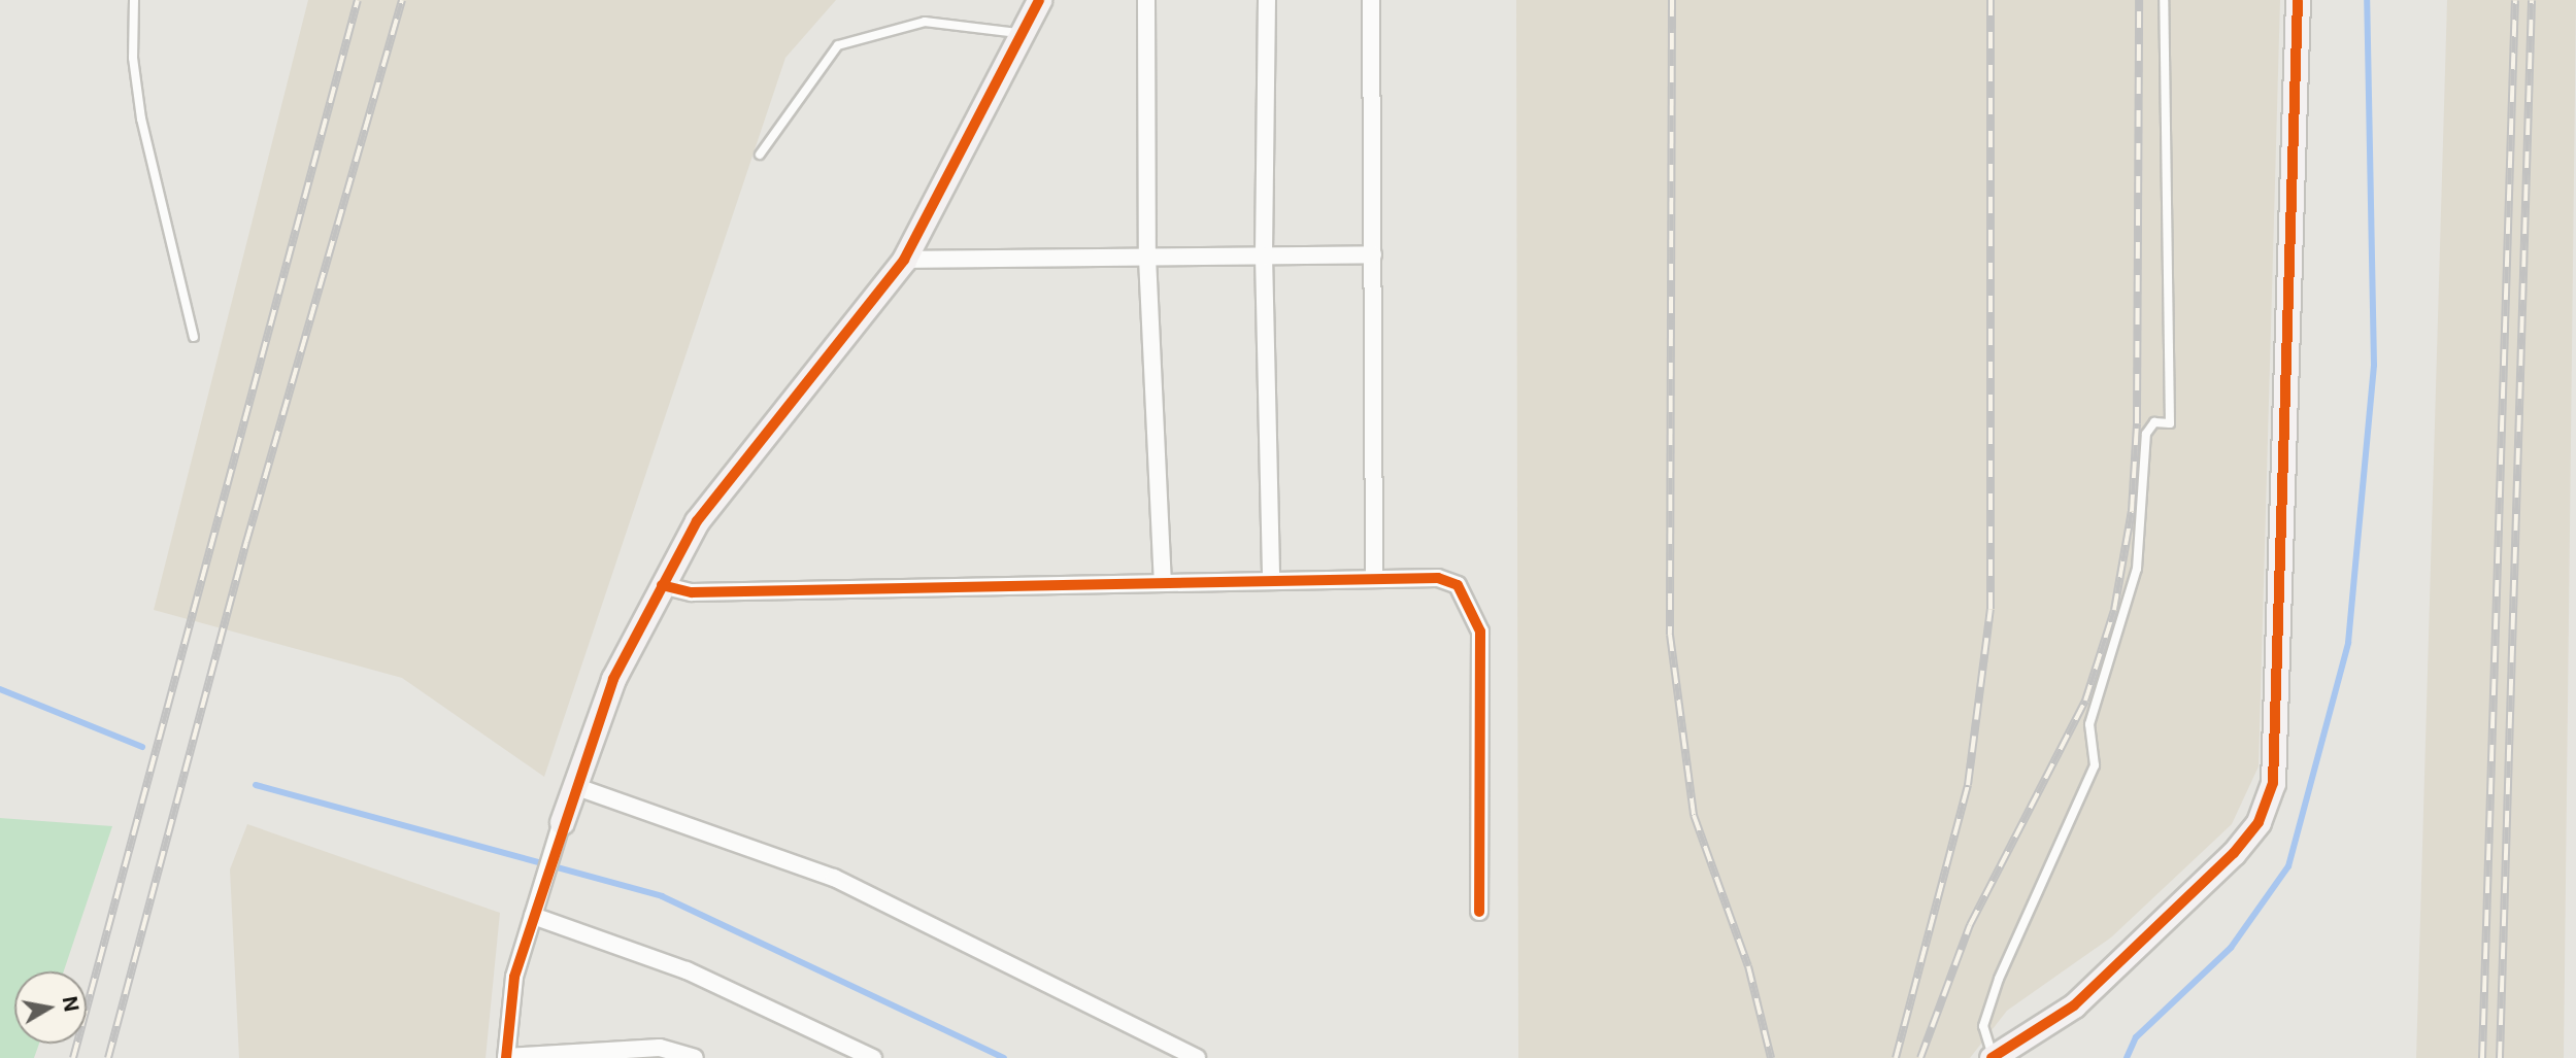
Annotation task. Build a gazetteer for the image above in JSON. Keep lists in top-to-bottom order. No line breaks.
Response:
{"north":"right"}
